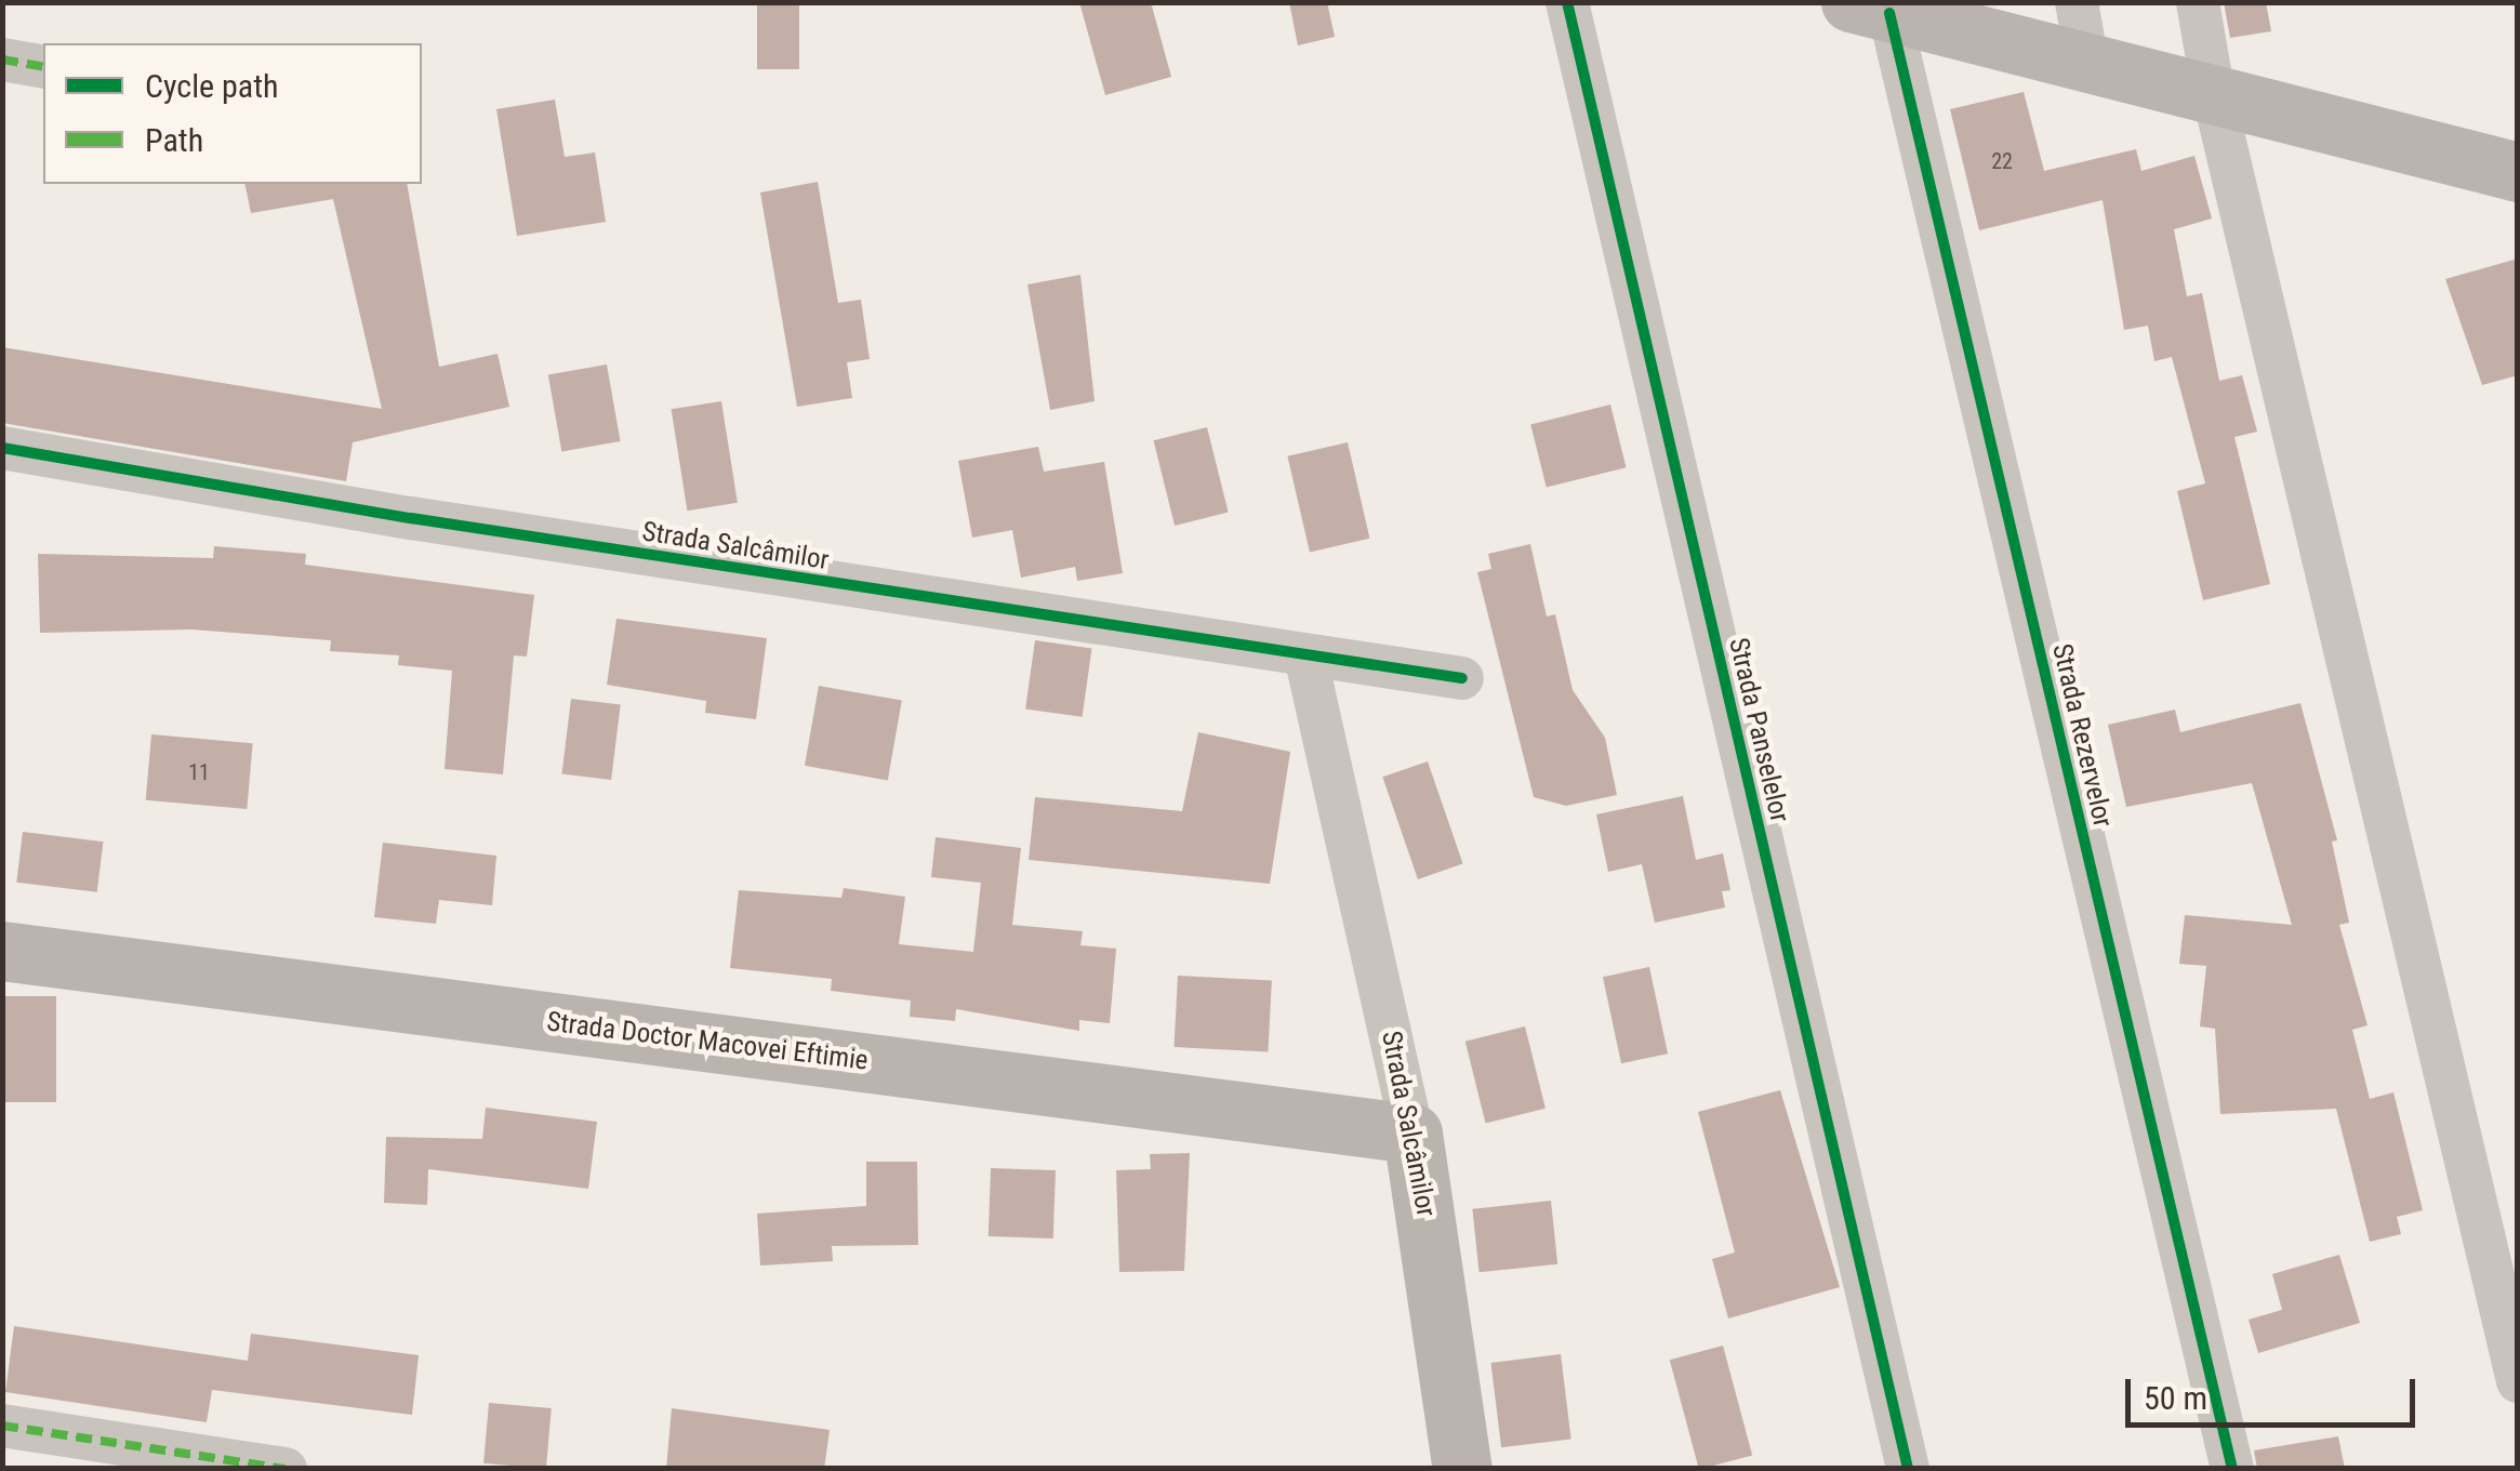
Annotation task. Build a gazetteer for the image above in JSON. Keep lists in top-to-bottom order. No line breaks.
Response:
{"streets":{"street":["Strada Salcâmilor","Strada Panselelor","Strada Rezervelor","Strada Doctor Macovei Eftimie"]},"crossings":[["Strada Salcâmilor","Strada Doctor Macovei Eftimie"]],"house_numbers":["22","11"],"legend":["Cycle path","Path"],"scale_bar":"50 m"}
